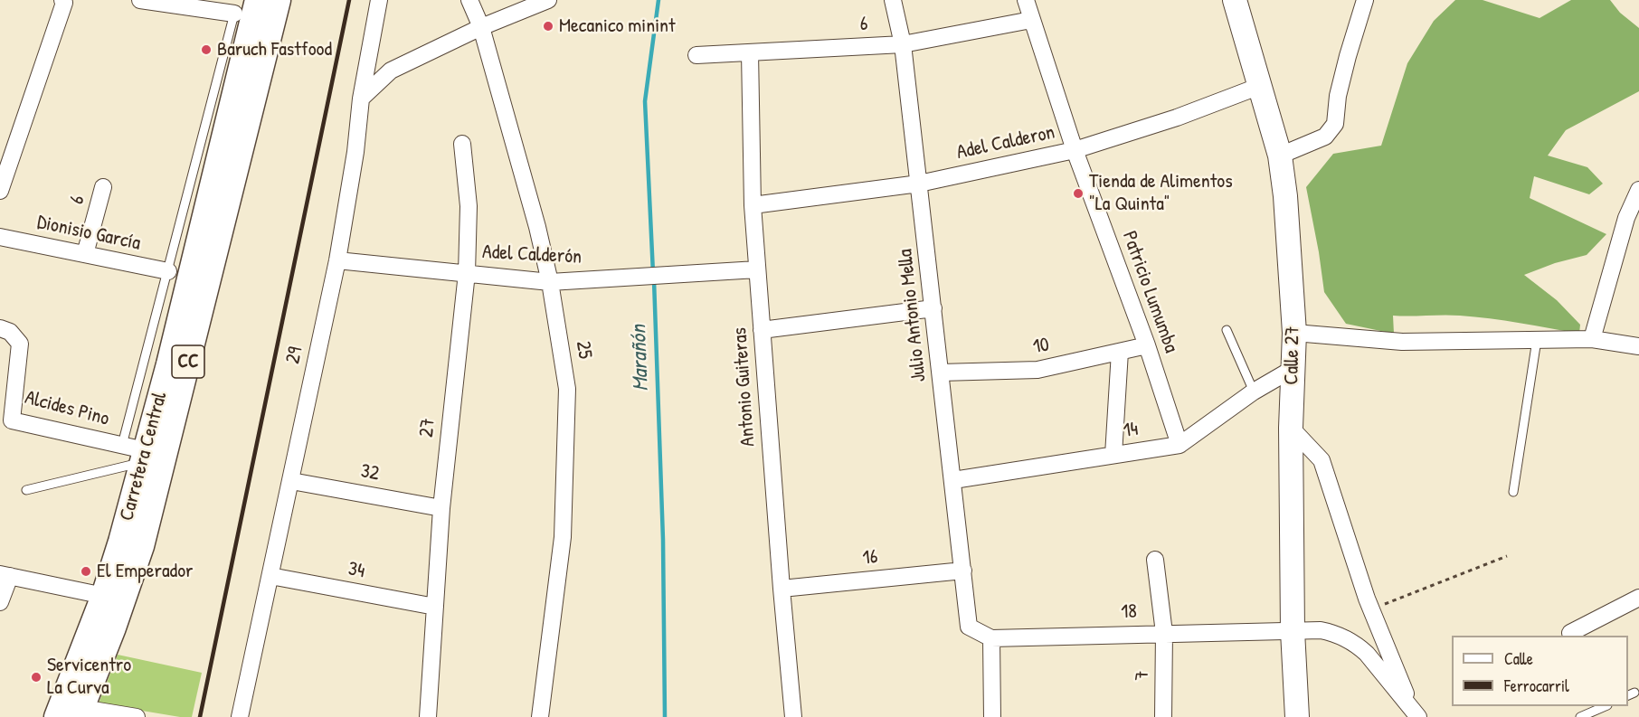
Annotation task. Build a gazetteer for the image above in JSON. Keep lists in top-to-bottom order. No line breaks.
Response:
{"streets":{"main road":["Calle 27","CC","Carretera Central"],"street":["6","Adel Calderon","Dionisio García","Adel Calderón","Patricio Lumumba","Julio Antonio Mella","10","25","29","Antonio Guiteras","Alcides Pino","27","14","32","16","34","18","7"]},"crossings":[["6","Dionisio García"],["6","Patricio Lumumba"],["6","Julio Antonio Mella"],["6","Antonio Guiteras"],["Adel Calderon","Patricio Lumumba"],["Adel Calderon","Julio Antonio Mella"],["Adel Calderon","Calle 27"],["Adel Calderon","Antonio Guiteras"],["Adel Calderón","25"],["Adel Calderón","29"],["Adel Calderón","Antonio Guiteras"],["Adel Calderón","27"],["Patricio Lumumba","10"],["Patricio Lumumba","14"],["Julio Antonio Mella","10"],["Julio Antonio Mella","14"],["Julio Antonio Mella","16"],["Julio Antonio Mella","18"],["29","32"],["29","34"],["Calle 27","14"],["Calle 27","18"],["Antonio Guiteras","16"],["Alcides Pino","Carretera Central"],["27","32"],["27","34"],["18","7"]],"water":["Marañón"],"places":["Mecanico minint","Baruch Fastfood","Tienda de Alimentos \"La Quinta\"","El Emperador","Servicentro La Curva"],"legend":["Calle","Ferrocarril"]}
